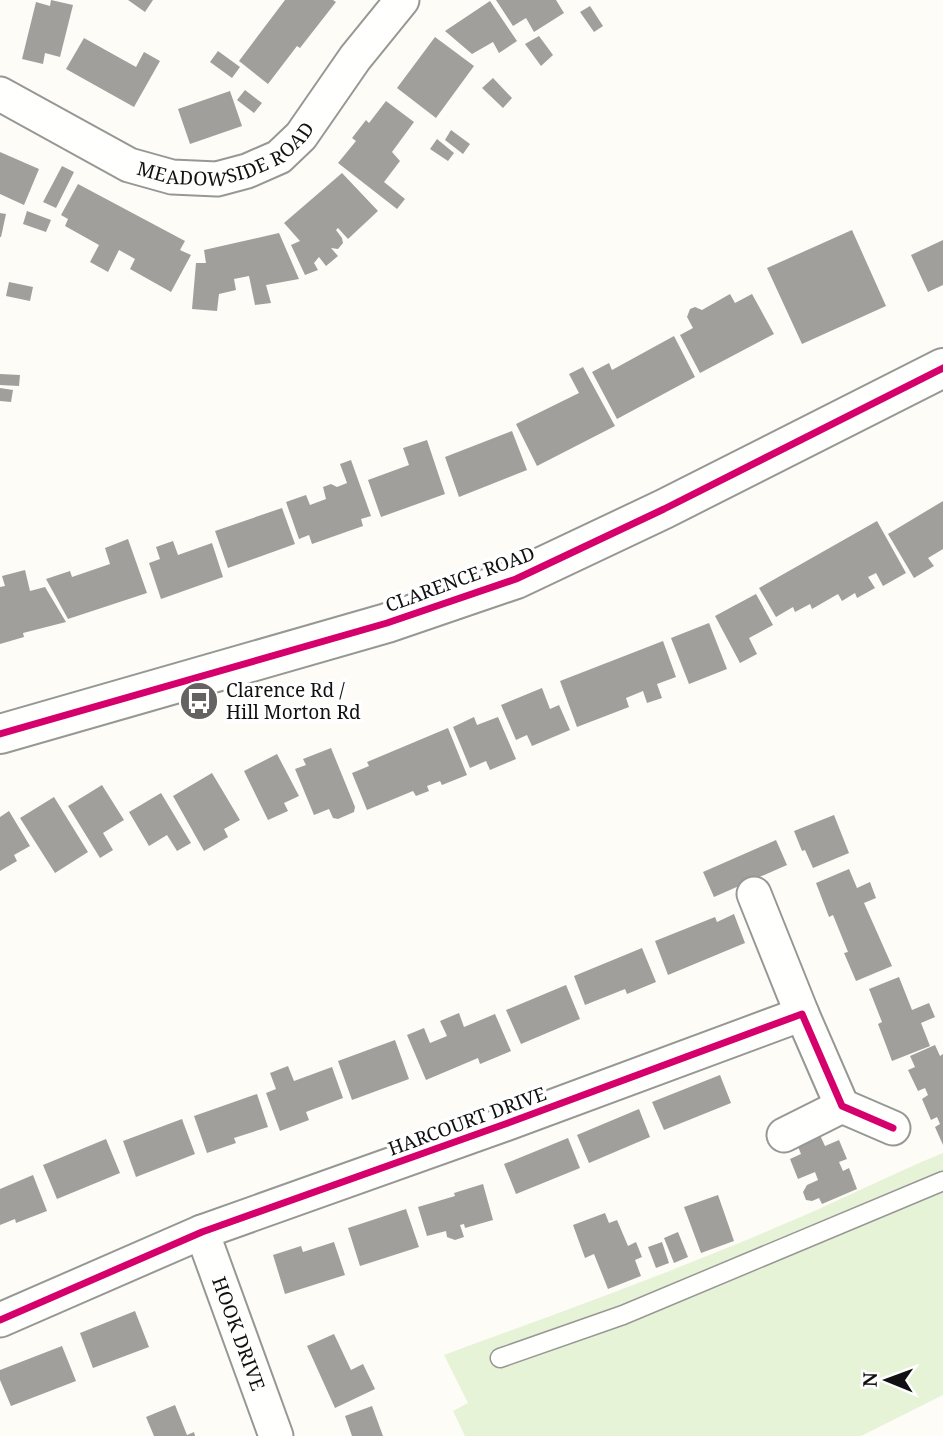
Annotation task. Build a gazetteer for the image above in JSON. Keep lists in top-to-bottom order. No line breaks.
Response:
{"streets":{"street":["MEADOWSIDE ROAD","CLARENCE ROAD","HARCOURT DRIVE","HOOK DRIVE"]},"crossings":[["HARCOURT DRIVE","HOOK DRIVE"]],"places":{"bus stop":["Clarence Rd / Hill Morton Rd"]},"north":"left"}
